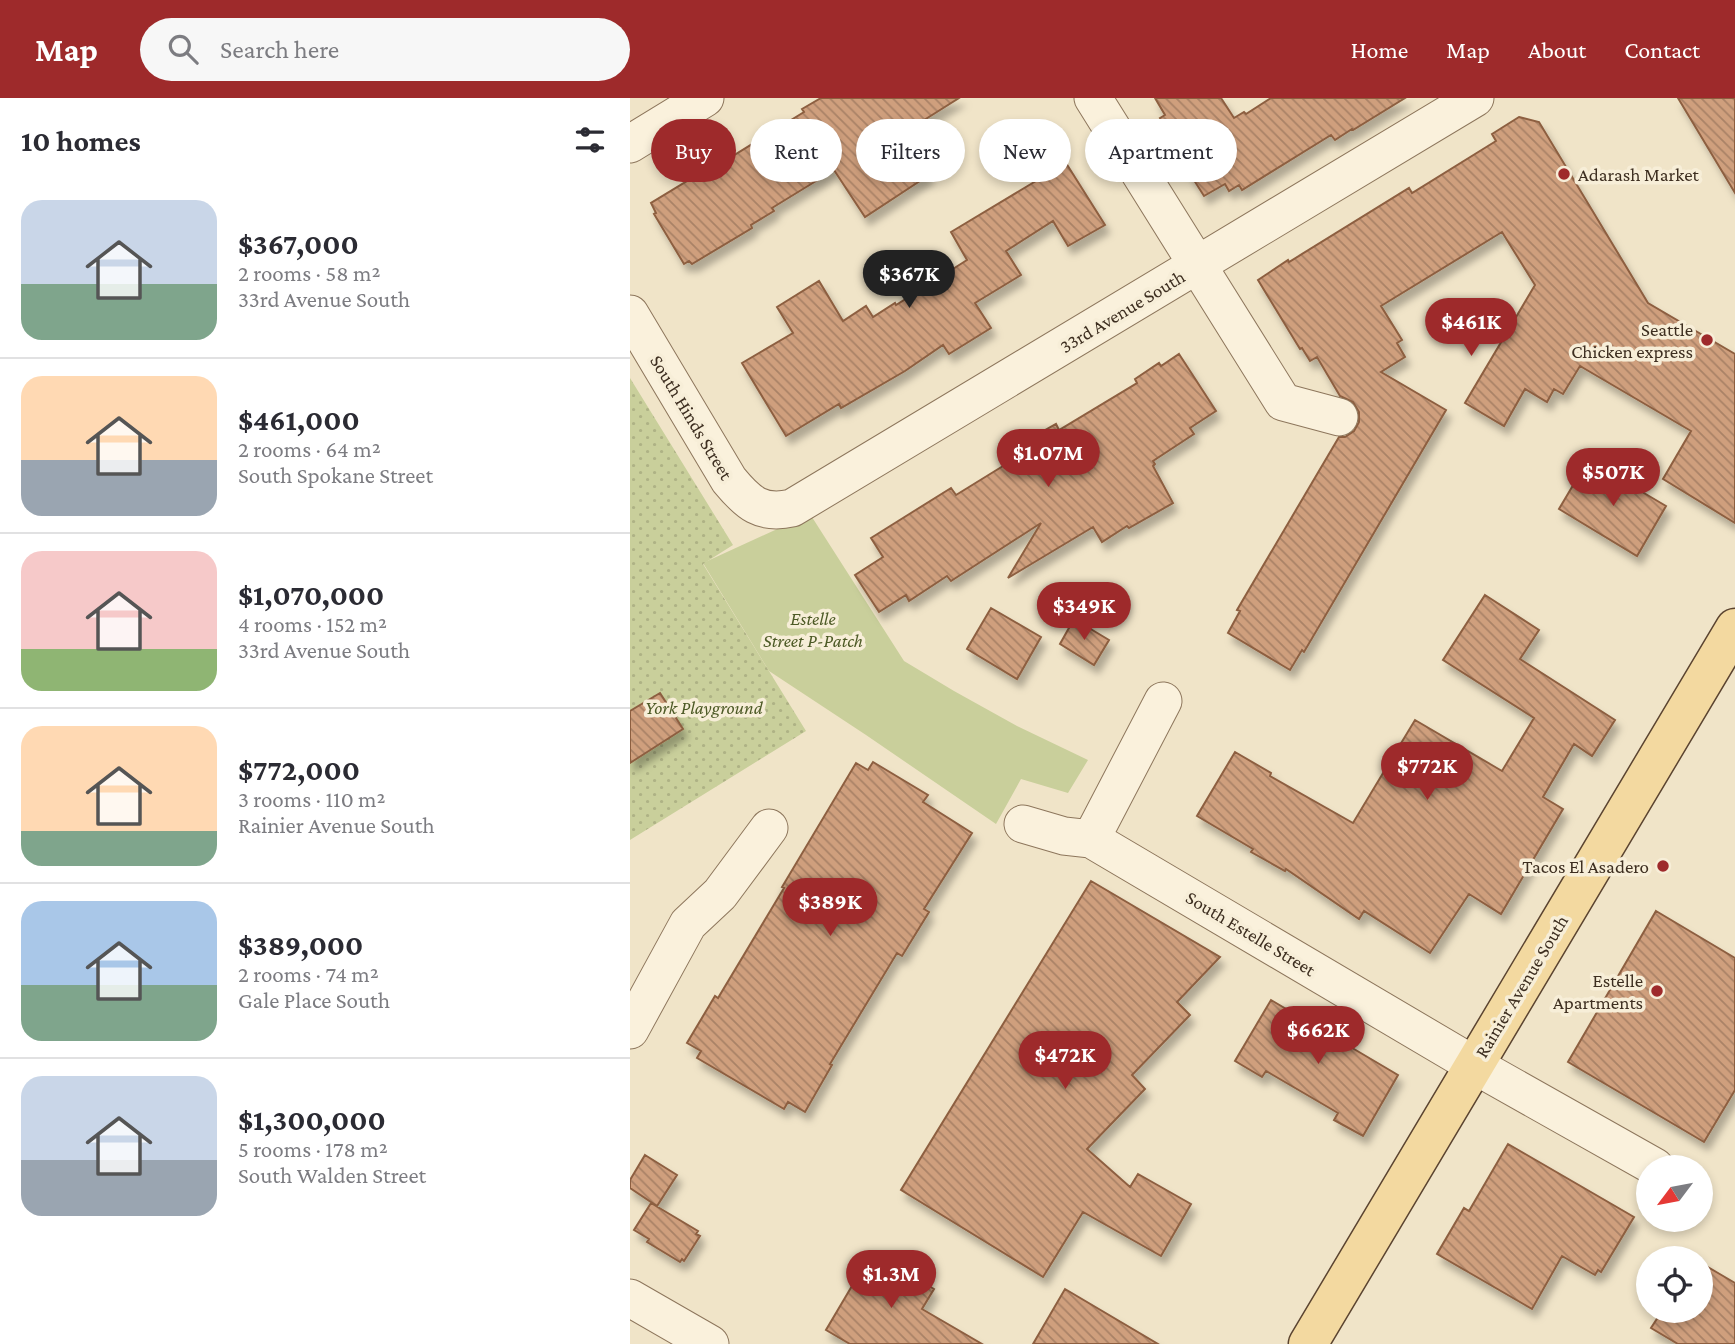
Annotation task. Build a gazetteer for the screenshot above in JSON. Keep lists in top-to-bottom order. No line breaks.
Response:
{"streets":{"main road":["Rainier Avenue South"],"street":["33rd Avenue South","South Hinds Street","South Estelle Street"]},"crossings":[["33rd Avenue South","South Hinds Street"],["South Estelle Street","Rainier Avenue South"]],"parks":["Estelle Street P-Patch","York Playground"],"places":["Adarash Market","Seattle Chicken express","Tacos El Asadero","Estelle Apartments"],"north":"bottom left","page":{"header":"Map","search":"Search here","nav":["Home","Map","About","Contact"],"heading":"10 homes","chip":["Buy","Rent","Filters","New","Apartment"],"list":[{"name":"$367,000","note":"2 rooms · 58 m² · 33rd Avenue South"},{"name":"$461,000","note":"2 rooms · 64 m² · South Spokane Street"},{"name":"$1,070,000","note":"4 rooms · 152 m² · 33rd Avenue South"},{"name":"$772,000","note":"3 rooms · 110 m² · Rainier Avenue South"},{"name":"$389,000","note":"2 rooms · 74 m² · Gale Place South"},{"name":"$1,300,000","note":"5 rooms · 178 m² · South Walden Street"}],"price":["$367K","$461K","$1.07M","$507K","$349K","$772K","$389K","$662K","$472K","$1.3M"]}}
